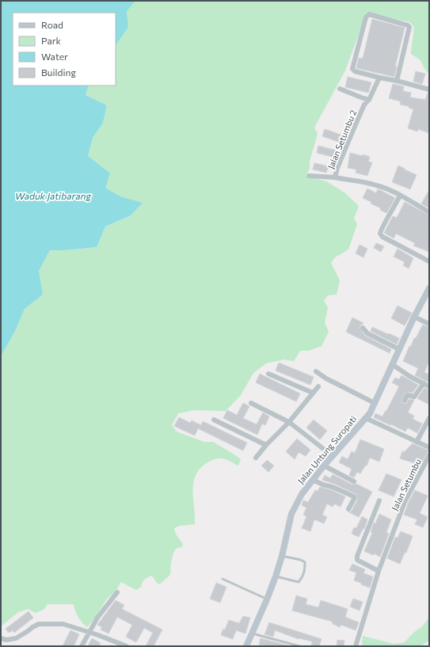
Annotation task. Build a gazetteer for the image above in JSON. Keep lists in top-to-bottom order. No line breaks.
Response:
{"streets":{"main road":["Jalan Untung Suropati"],"street":["Jalan Setumbu 2","Jalan Setumbu"]},"water":["Waduk Jatibarang"],"legend":["Road","Park","Water","Building"]}
